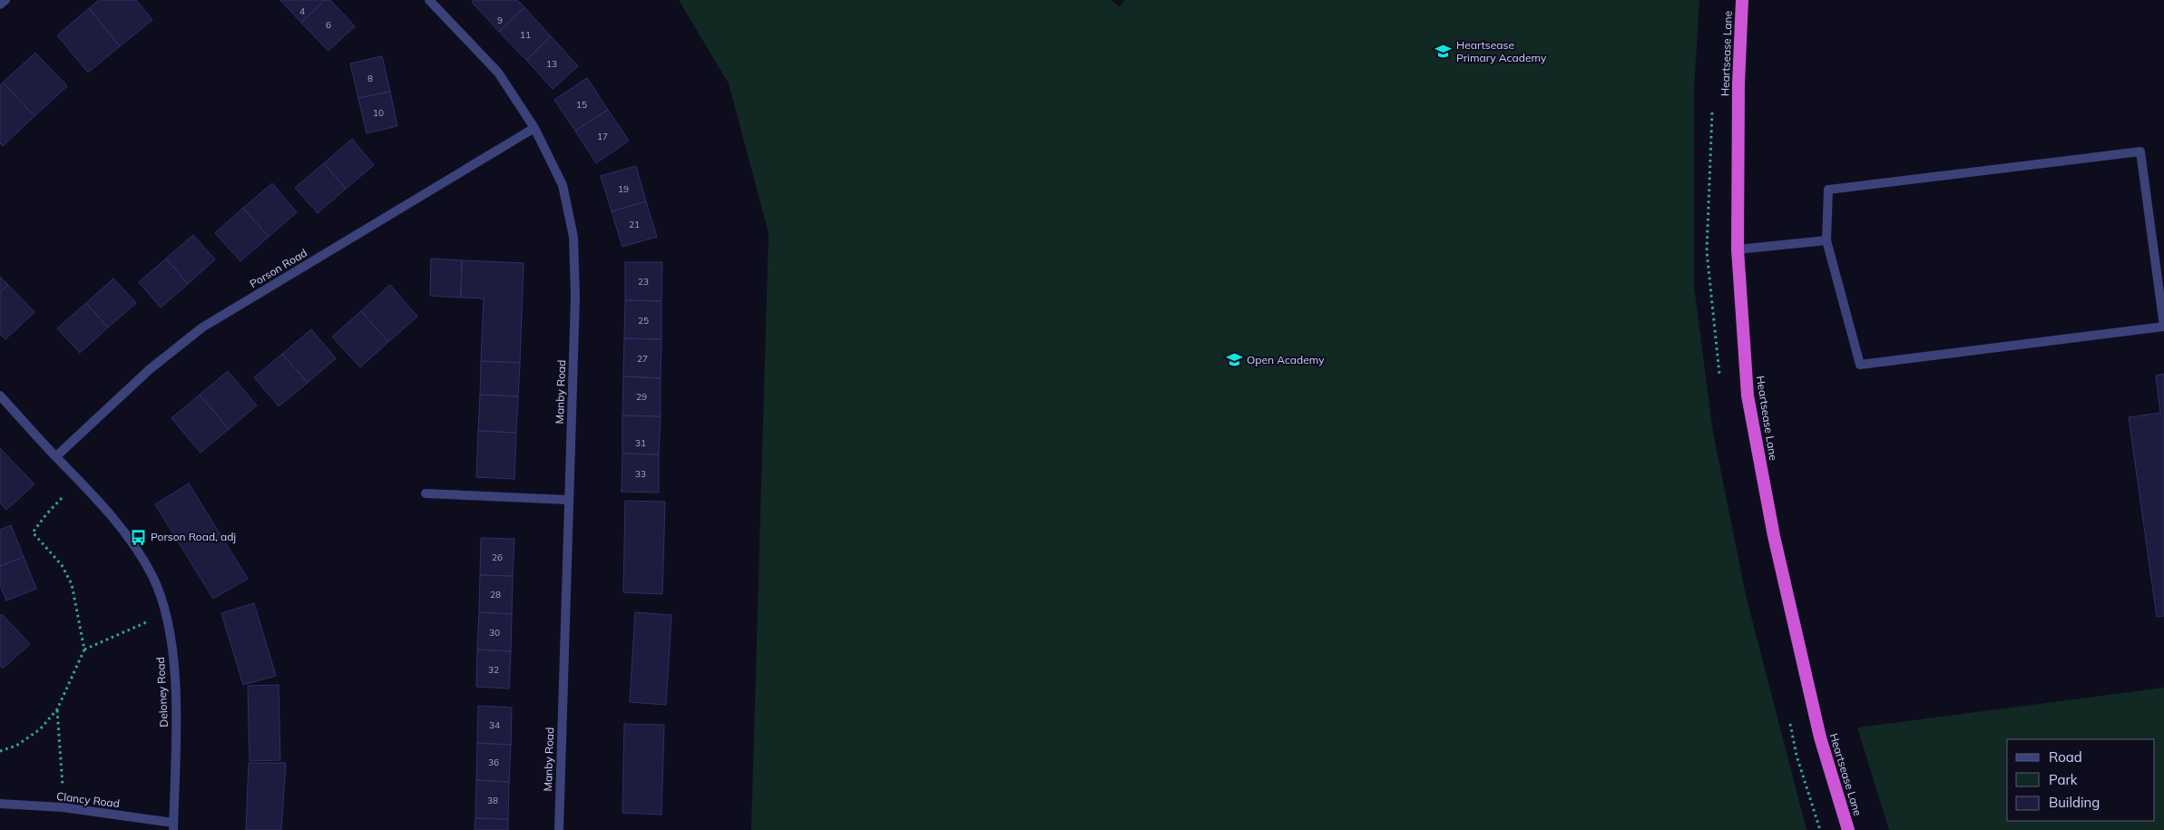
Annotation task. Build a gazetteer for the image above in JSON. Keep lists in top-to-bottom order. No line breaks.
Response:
{"streets":{"highway":["Heartsease Lane"],"street":["Porson Road","Manby Road","Deloney Road","Clancy Road"]},"crossings":[["Porson Road","Manby Road"],["Porson Road","Deloney Road"],["Deloney Road","Clancy Road"]],"places":{"school or university":["Heartsease Primary Academy","Open Academy"],"bus stop":["Porson Road, adj"]},"house_numbers":["4","9","6","11","13","8","15","10","17","19","21","23","25","27","29","31","33","26","28","30","32","34","36","38"],"legend":["Road","Park","Building"]}
